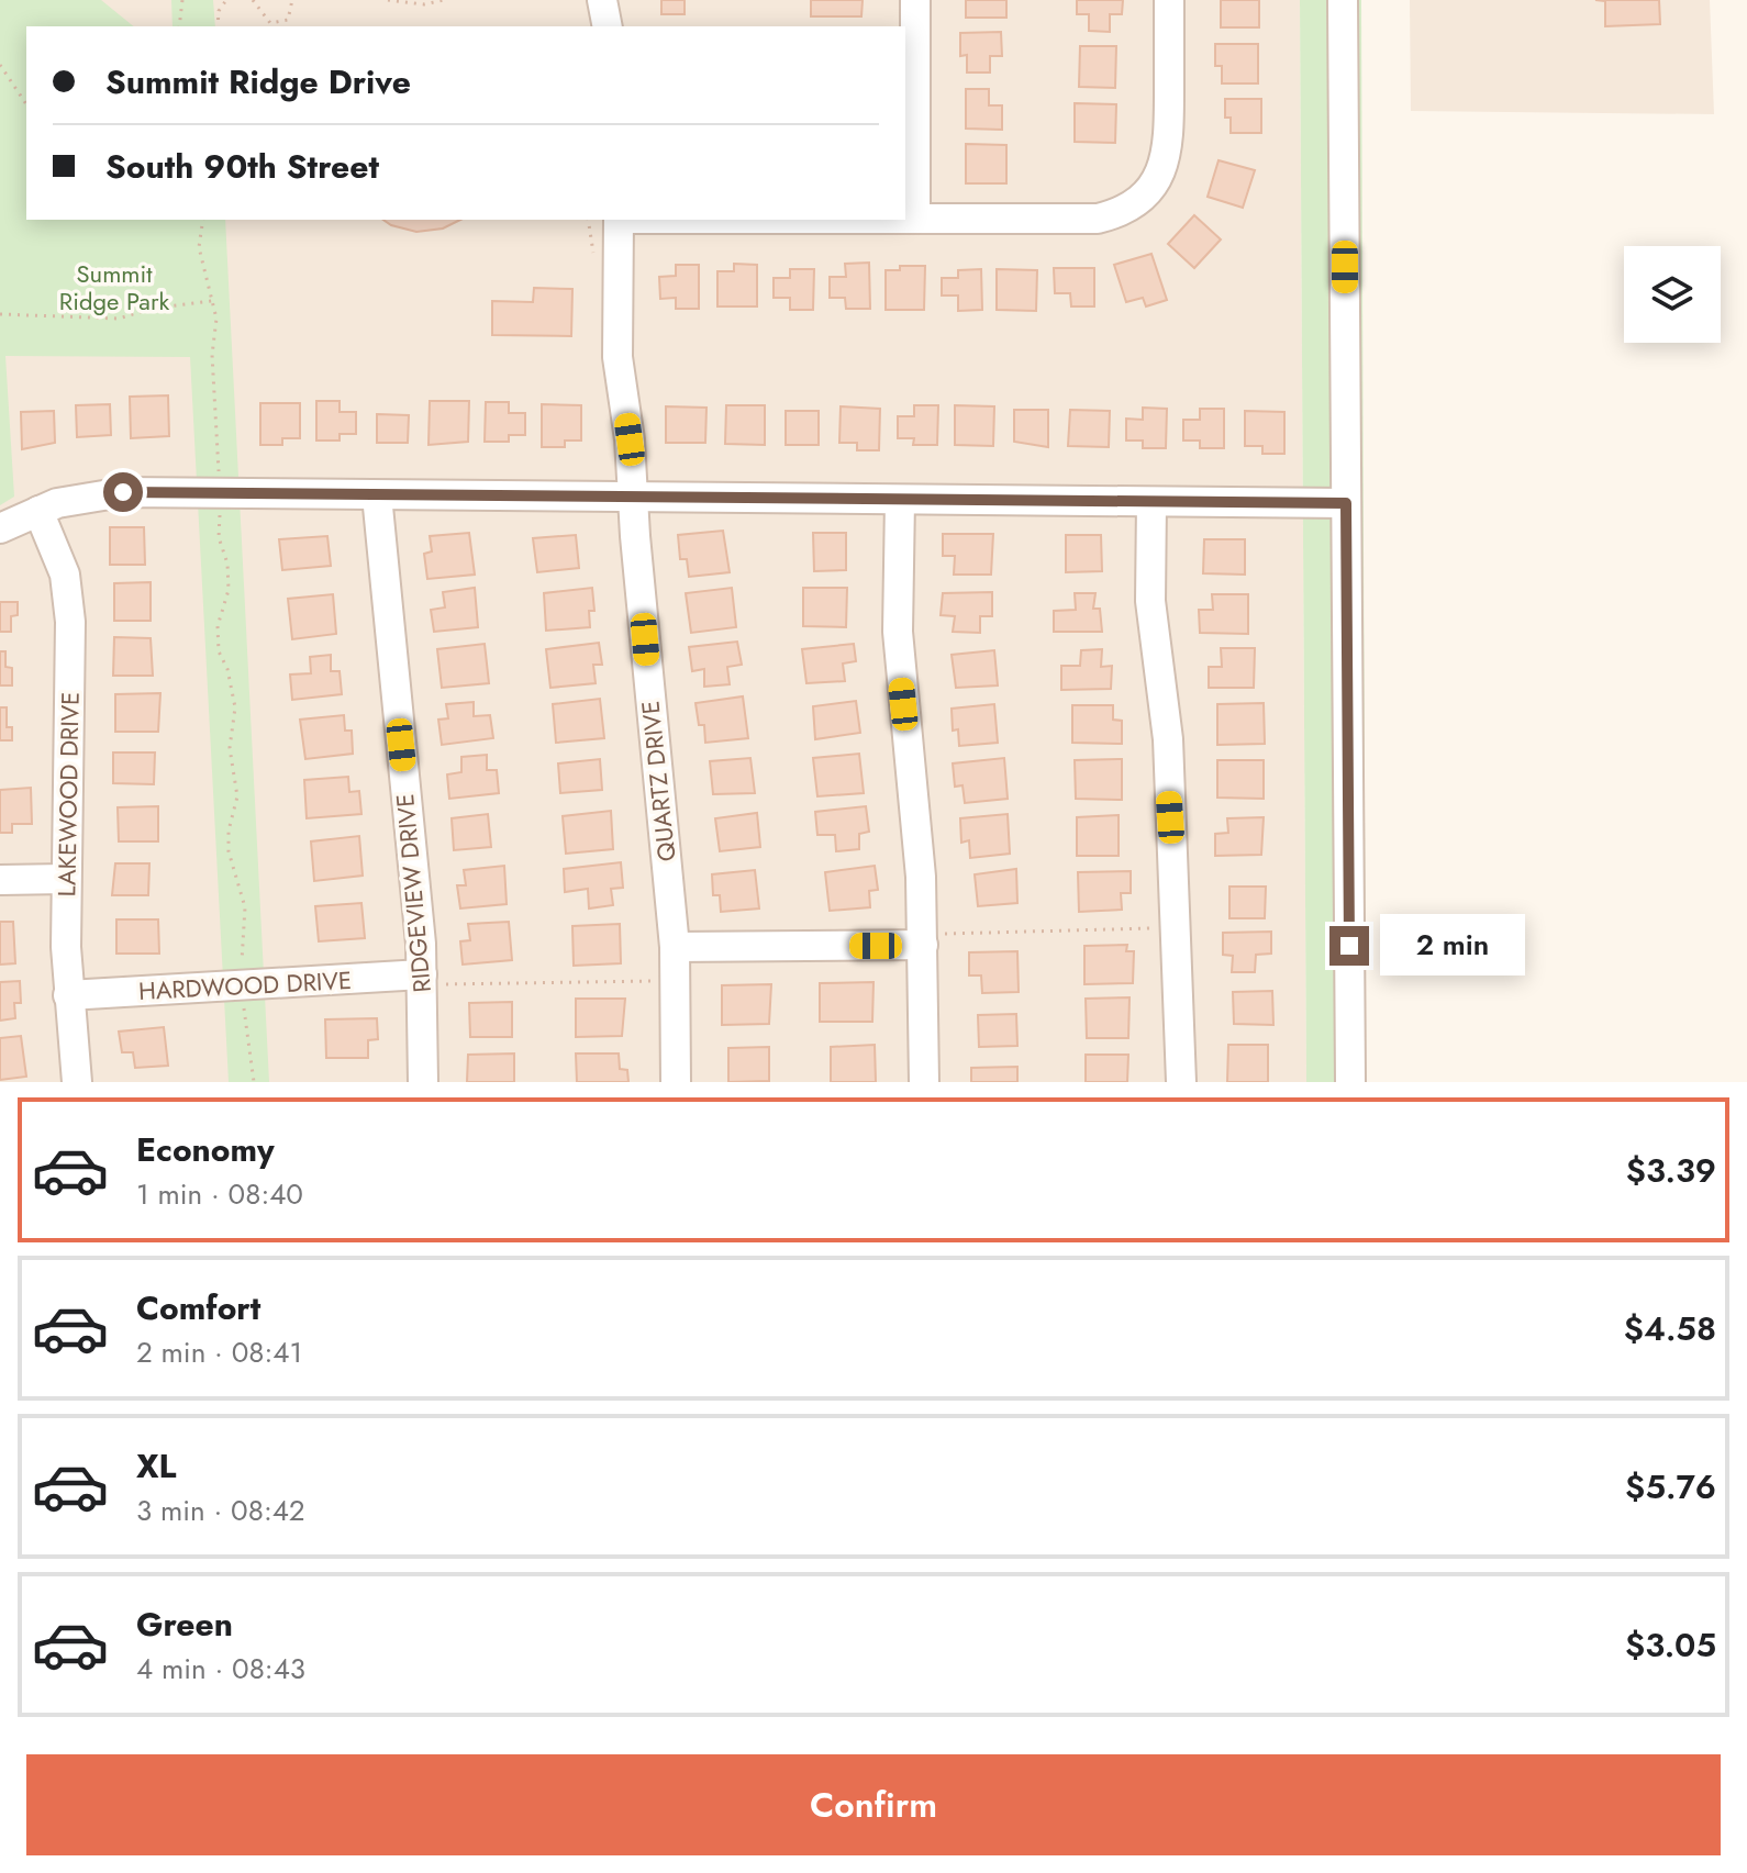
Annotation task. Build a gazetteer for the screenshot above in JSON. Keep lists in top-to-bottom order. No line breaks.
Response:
{"streets":{"street":["QUARTZ DRIVE","LAKEWOOD DRIVE","RIDGEVIEW DRIVE","HARDWOOD DRIVE"]},"crossings":[["LAKEWOOD DRIVE","HARDWOOD DRIVE"],["RIDGEVIEW DRIVE","HARDWOOD DRIVE"]],"parks":["Summit Ridge Park"],"page":{"banner":["Summit Ridge Drive","South 90th Street"],"bubble":"2 min","list":[{"name":"Economy","note":"1 min · 08:40","value":"$3.39"},{"name":"Comfort","note":"2 min · 08:41","value":"$4.58"},{"name":"XL","note":"3 min · 08:42","value":"$5.76"},{"name":"Green","note":"4 min · 08:43","value":"$3.05"}],"buttons":"Confirm"}}
